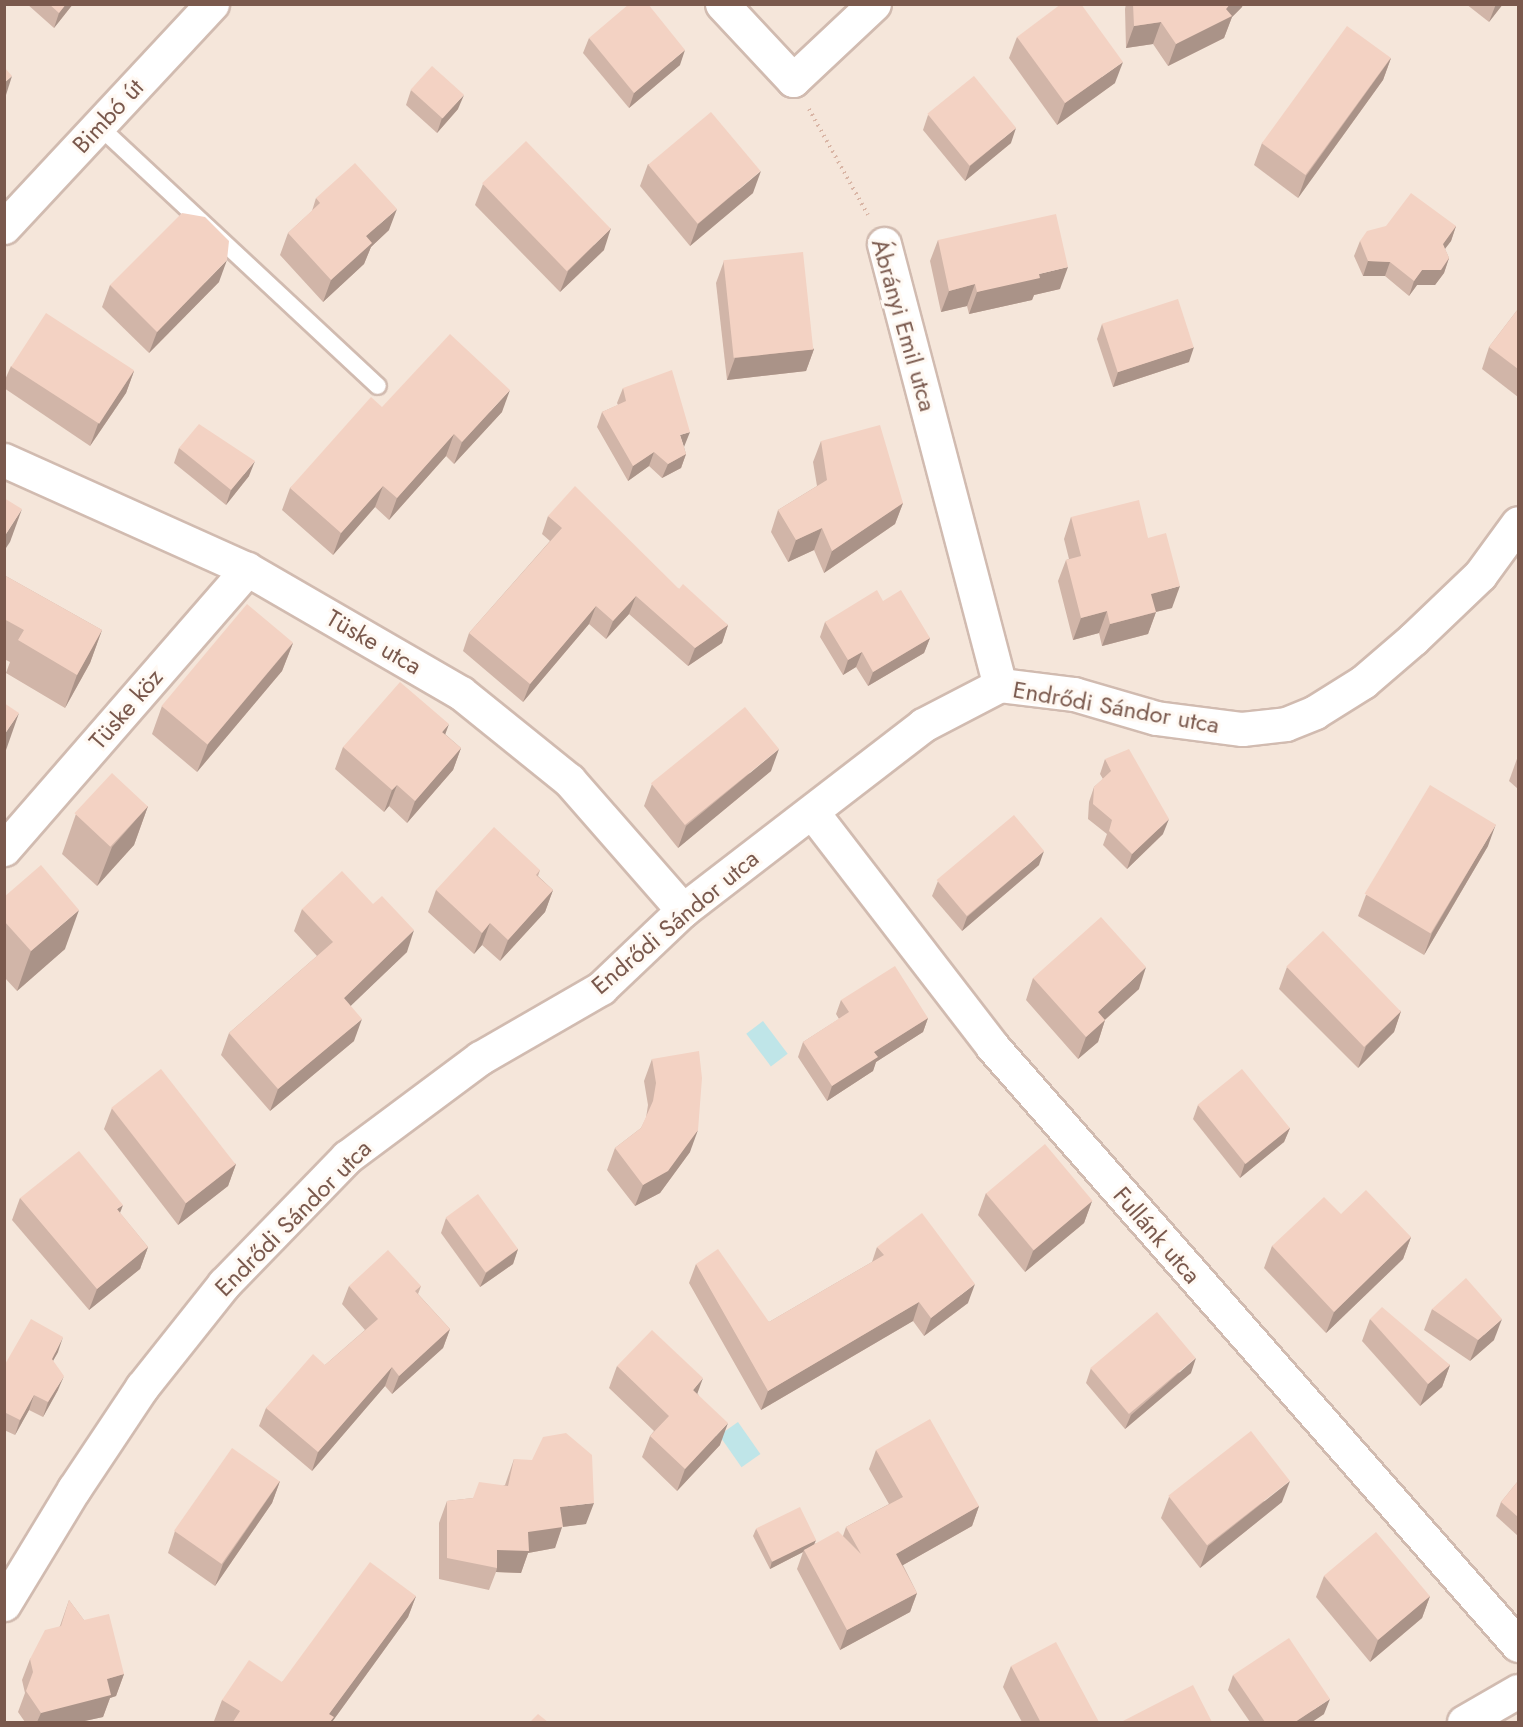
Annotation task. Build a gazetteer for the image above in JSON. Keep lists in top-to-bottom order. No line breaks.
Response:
{"streets":{"street":["Bimbó út","Ábrányi Emil utca","Tüske utca","Endrődi Sándor utca","Tüske köz","Fullánk utca"]},"crossings":[["Ábrányi Emil utca","Endrődi Sándor utca"],["Tüske utca","Endrődi Sándor utca"],["Tüske utca","Tüske köz"],["Endrődi Sándor utca","Fullánk utca"]]}
